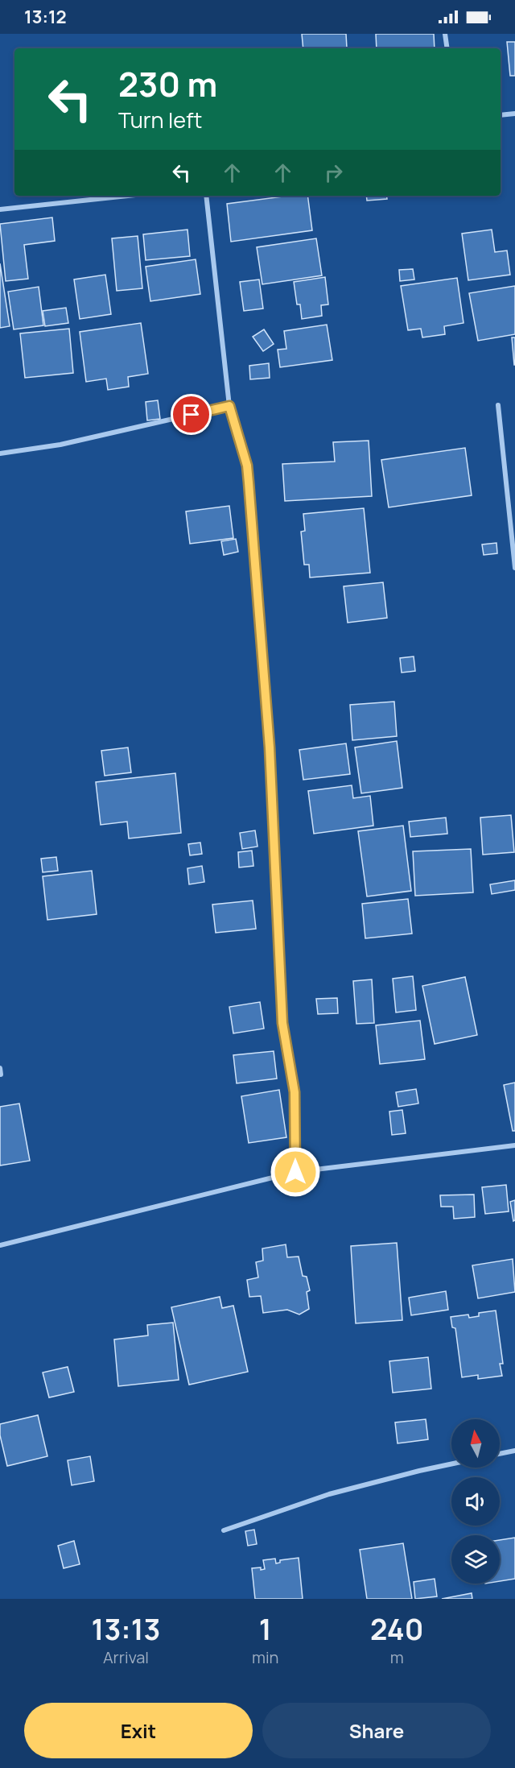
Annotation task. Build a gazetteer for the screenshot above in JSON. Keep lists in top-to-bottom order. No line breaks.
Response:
{"north":"top","page":{"status":"13:12","turn":["230 m","Turn left"],"eta":["13:13","Arrival","1","min","240","m"],"buttons":["Exit","Share"]}}
